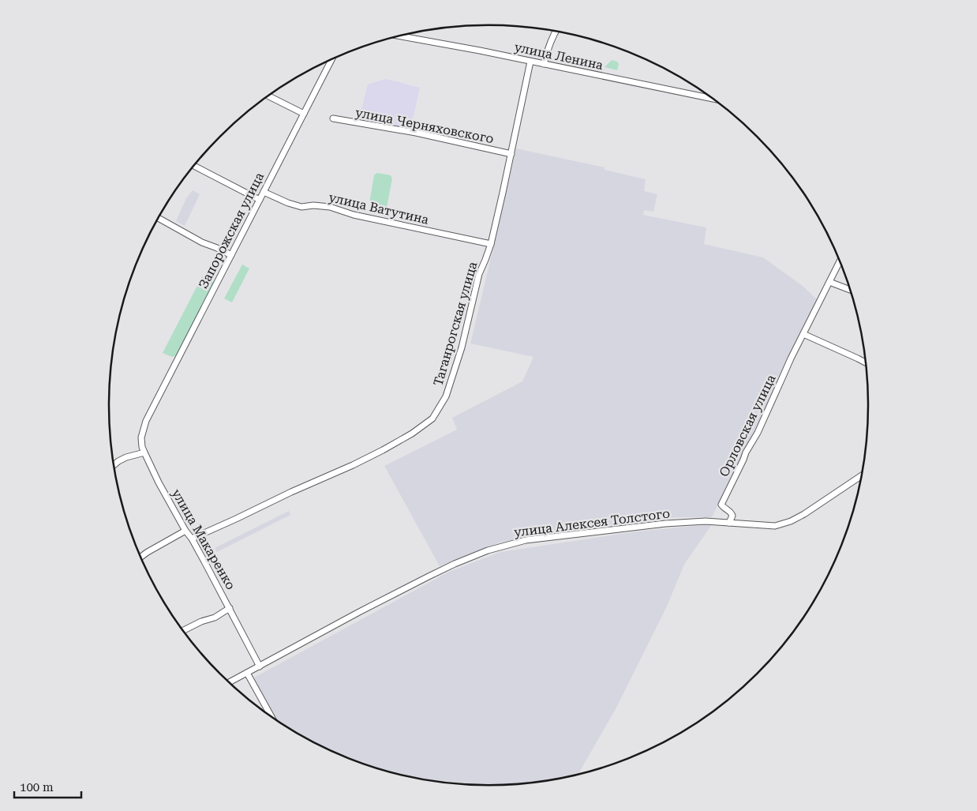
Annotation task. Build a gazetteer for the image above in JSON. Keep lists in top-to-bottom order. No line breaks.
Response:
{"streets":{"street":["улица Ленина","улица Черняховского","улица Ватутина","Запорожская улица","Таганрогская улица","Орловская улица","улица Алексея Толстого","улица Макаренко"]},"crossings":[["улица Ленина","Таганрогская улица"],["улица Черняховского","Таганрогская улица"],["улица Ватутина","Запорожская улица"],["улица Ватутина","Таганрогская улица"],["Запорожская улица","улица Макаренко"],["Таганрогская улица","улица Макаренко"],["Орловская улица","улица Алексея Толстого"],["улица Алексея Толстого","улица Макаренко"]],"scale_bar":"100 m"}
